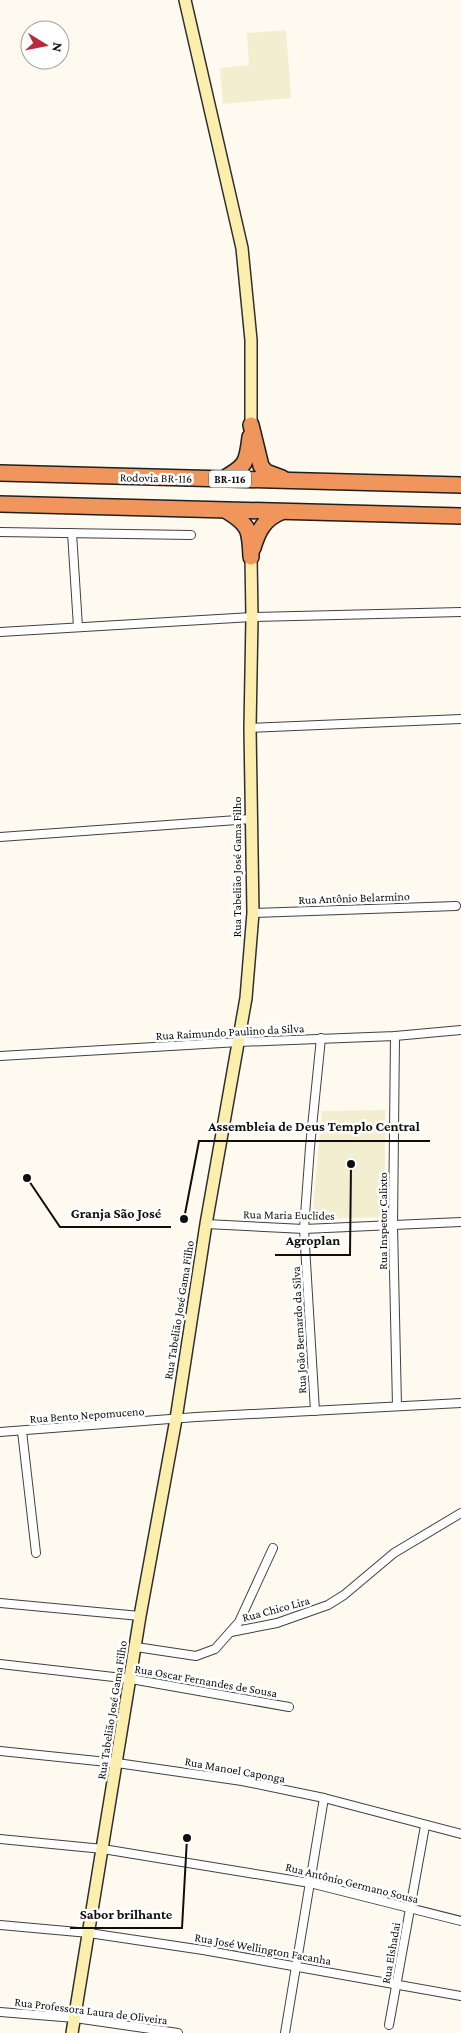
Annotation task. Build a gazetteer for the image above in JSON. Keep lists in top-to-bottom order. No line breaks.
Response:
{"streets":{"highway":["Rodovia BR-116","BR-116"],"street":["Rua Tabelião José Gama Filho","Rua Antônio Belarmino","Rua Raimundo Paulino da Silva","Rua Maria Euclides","Rua Inspetor Calixto","Rua João Bernardo da Silva","Rua Bento Nepomuceno","Rua Chico Lira","Rua Oscar Fernandes de Sousa","Rua Manoel Caponga","Rua Antônio Germano Sousa","Rua José Wellington Facanha","Rua Elshadai","Rua Professora Laura de Oliveira"]},"crossings":[["Rua Tabelião José Gama Filho","Rua Antônio Belarmino"],["Rua Tabelião José Gama Filho","Rua Raimundo Paulino da Silva"],["Rua Tabelião José Gama Filho","Rua Maria Euclides"],["Rua Tabelião José Gama Filho","Rua Bento Nepomuceno"],["Rua Tabelião José Gama Filho","Rua Chico Lira"],["Rua Tabelião José Gama Filho","Rua Oscar Fernandes de Sousa"],["Rua Tabelião José Gama Filho","Rua Manoel Caponga"],["Rua Tabelião José Gama Filho","Rua Antônio Germano Sousa"],["Rua Tabelião José Gama Filho","Rua José Wellington Facanha"],["Rua Tabelião José Gama Filho","Rua Professora Laura de Oliveira"],["Rua Raimundo Paulino da Silva","Rua Inspetor Calixto"],["Rua Raimundo Paulino da Silva","Rua João Bernardo da Silva"],["Rua Maria Euclides","Rua Inspetor Calixto"],["Rua Maria Euclides","Rua João Bernardo da Silva"],["Rua Inspetor Calixto","Rua Bento Nepomuceno"],["Rua João Bernardo da Silva","Rua Bento Nepomuceno"],["Rua Manoel Caponga","Rua Elshadai"],["Rua Antônio Germano Sousa","Rua Elshadai"],["Rua José Wellington Facanha","Rua Elshadai"]],"places":["Agroplan","Granja São José","Assembleia de Deus Templo Central","Sabor brilhante"],"north":"right"}
